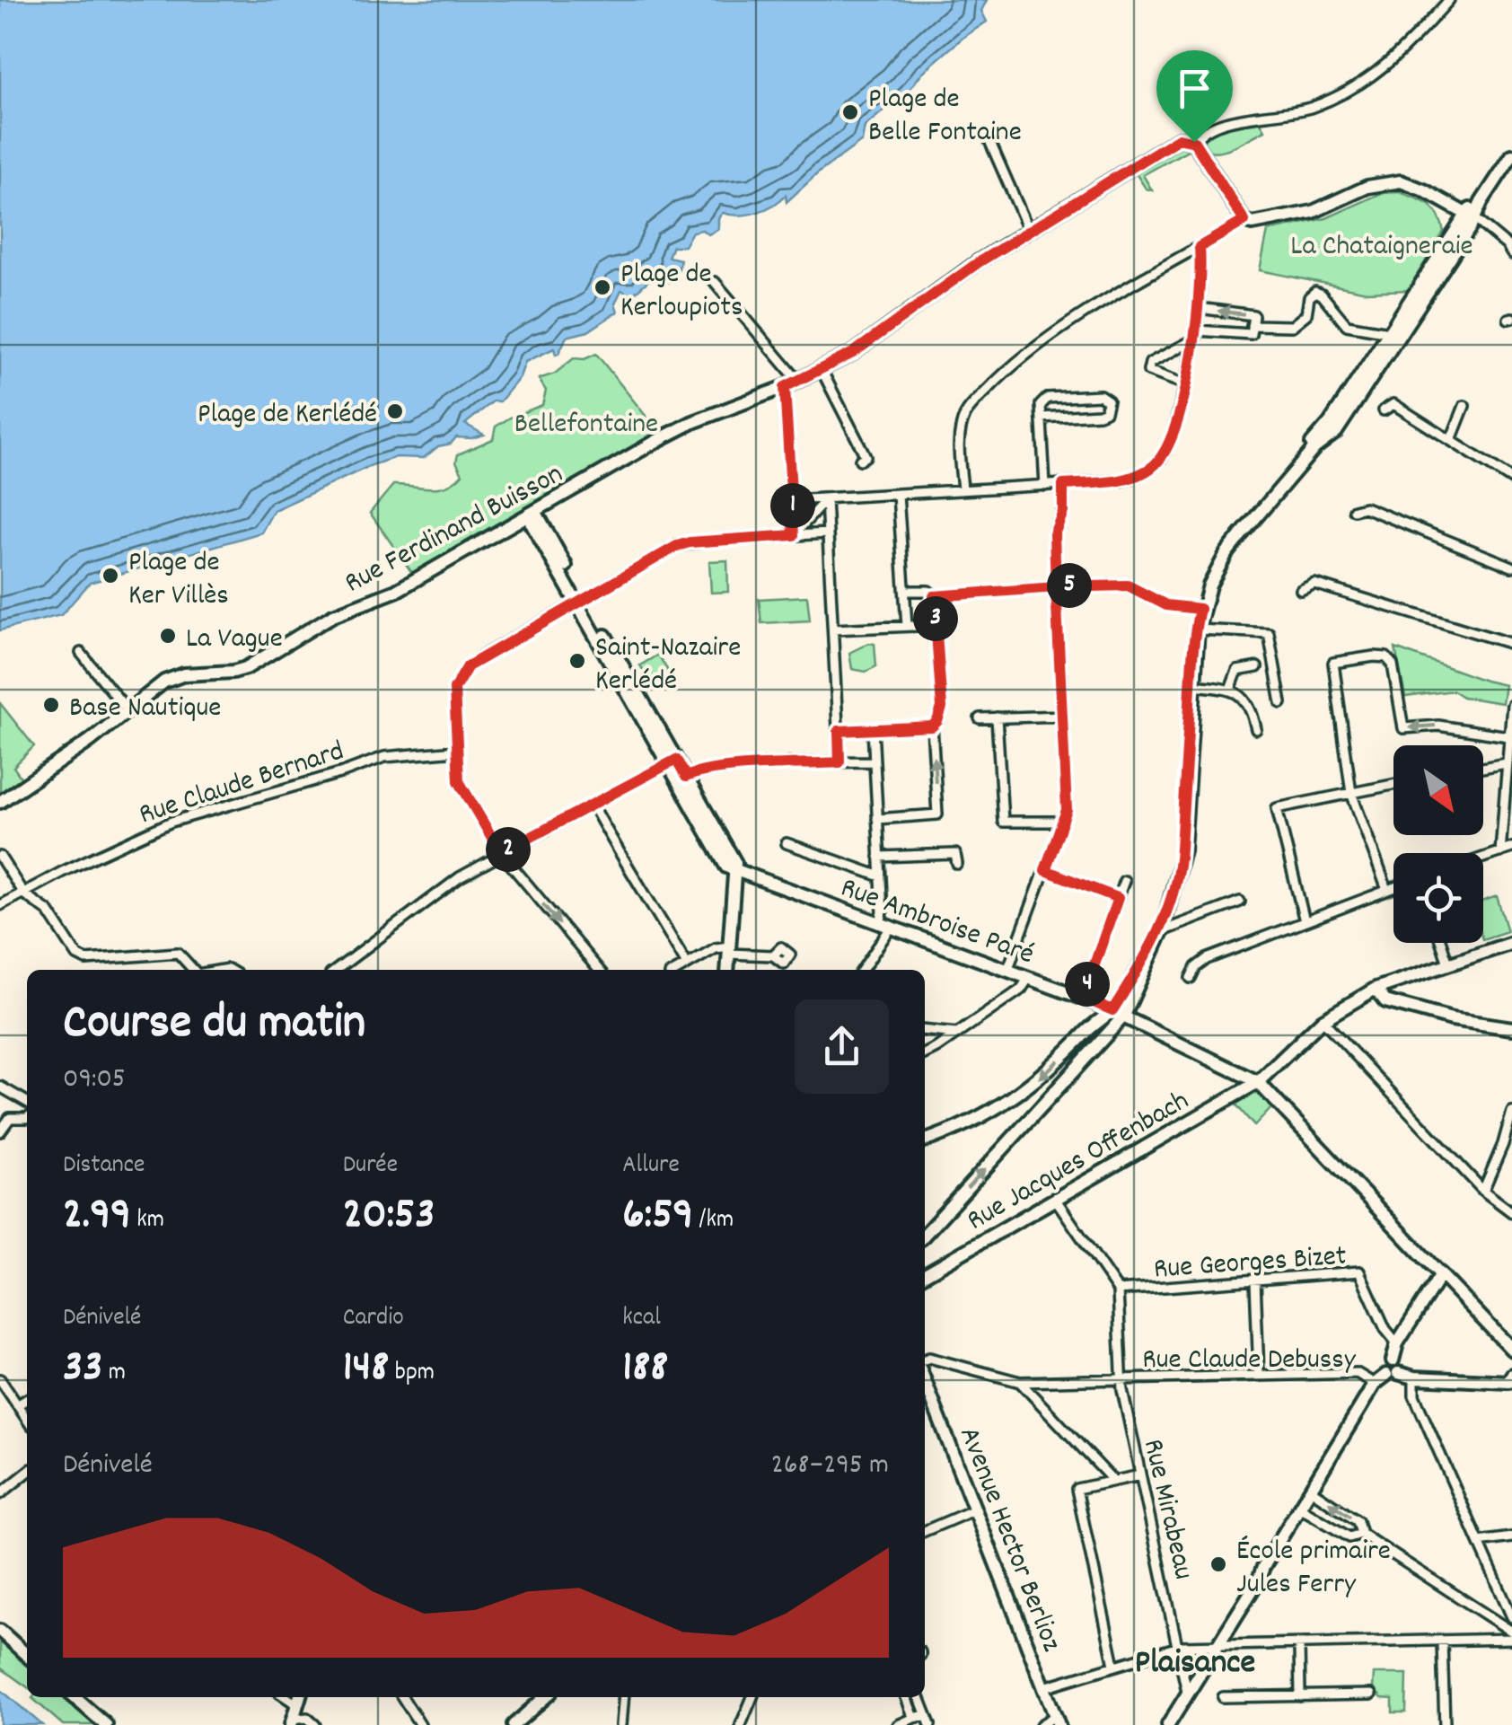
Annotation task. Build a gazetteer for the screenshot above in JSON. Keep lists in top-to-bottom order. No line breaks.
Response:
{"streets":{"street":["Rue Ferdinand Buisson","Rue Claude Bernard","Rue Ambroise Paré","Rue Jacques Offenbach","Rue Georges Bizet","Rue Claude Debussy","Rue Mirabeau","Avenue Hector Berlioz"]},"crossings":[["Rue Ambroise Paré","Rue Jacques Offenbach"],["Rue Georges Bizet","Rue Mirabeau"],["Rue Claude Debussy","Rue Mirabeau"]],"districts":["Plaisance"],"parks":["La Chataigneraie","Bellefontaine"],"places":["Plage de Belle Fontaine","Plage de Kerloupiots","Plage de Kerlédé","Plage de Ker Villès","La Vague","Saint-Nazaire Kerlédé","Base Nautique","École primaire Jules Ferry"],"north":"bottom right","page":{"pins":["1","5","3","2","4"],"heading":["Course du matin","09:05"],"stats":[["Distance","2.99 km"],["Durée","20:53"],["Allure","6:59 /km"],["Dénivelé","33 m"],["Cardio","148 bpm"],["kcal","188"]],"chart":["Dénivelé","268–295 m"]}}
